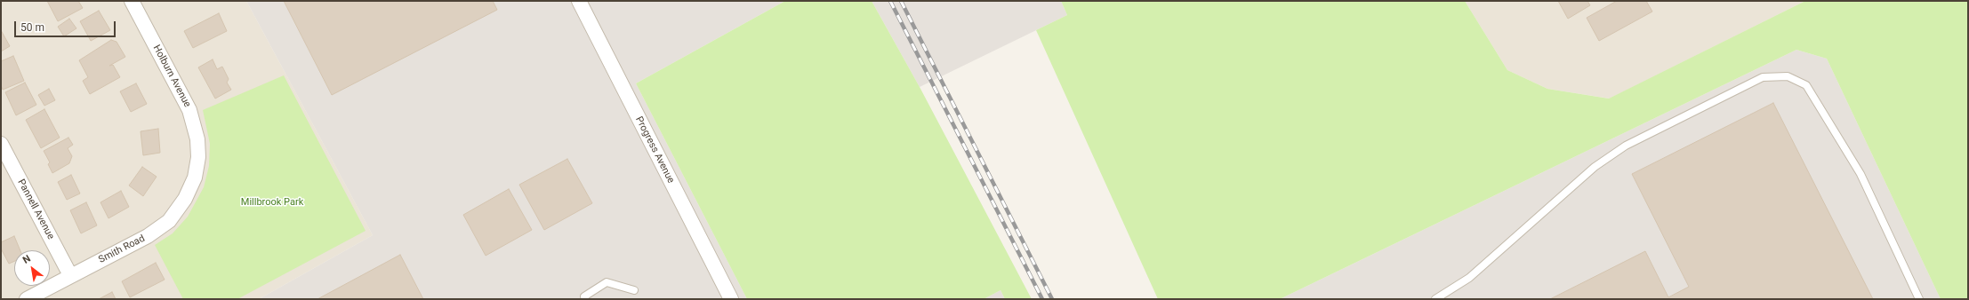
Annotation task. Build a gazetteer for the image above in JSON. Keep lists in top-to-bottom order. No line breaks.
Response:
{"streets":{"street":["Holburn Avenue","Progress Avenue","Pannell Avenue","Smith Road"]},"crossings":[["Holburn Avenue","Smith Road"],["Pannell Avenue","Smith Road"]],"parks":["Millbrook Park"],"scale_bar":"50 m","north":"top left"}
